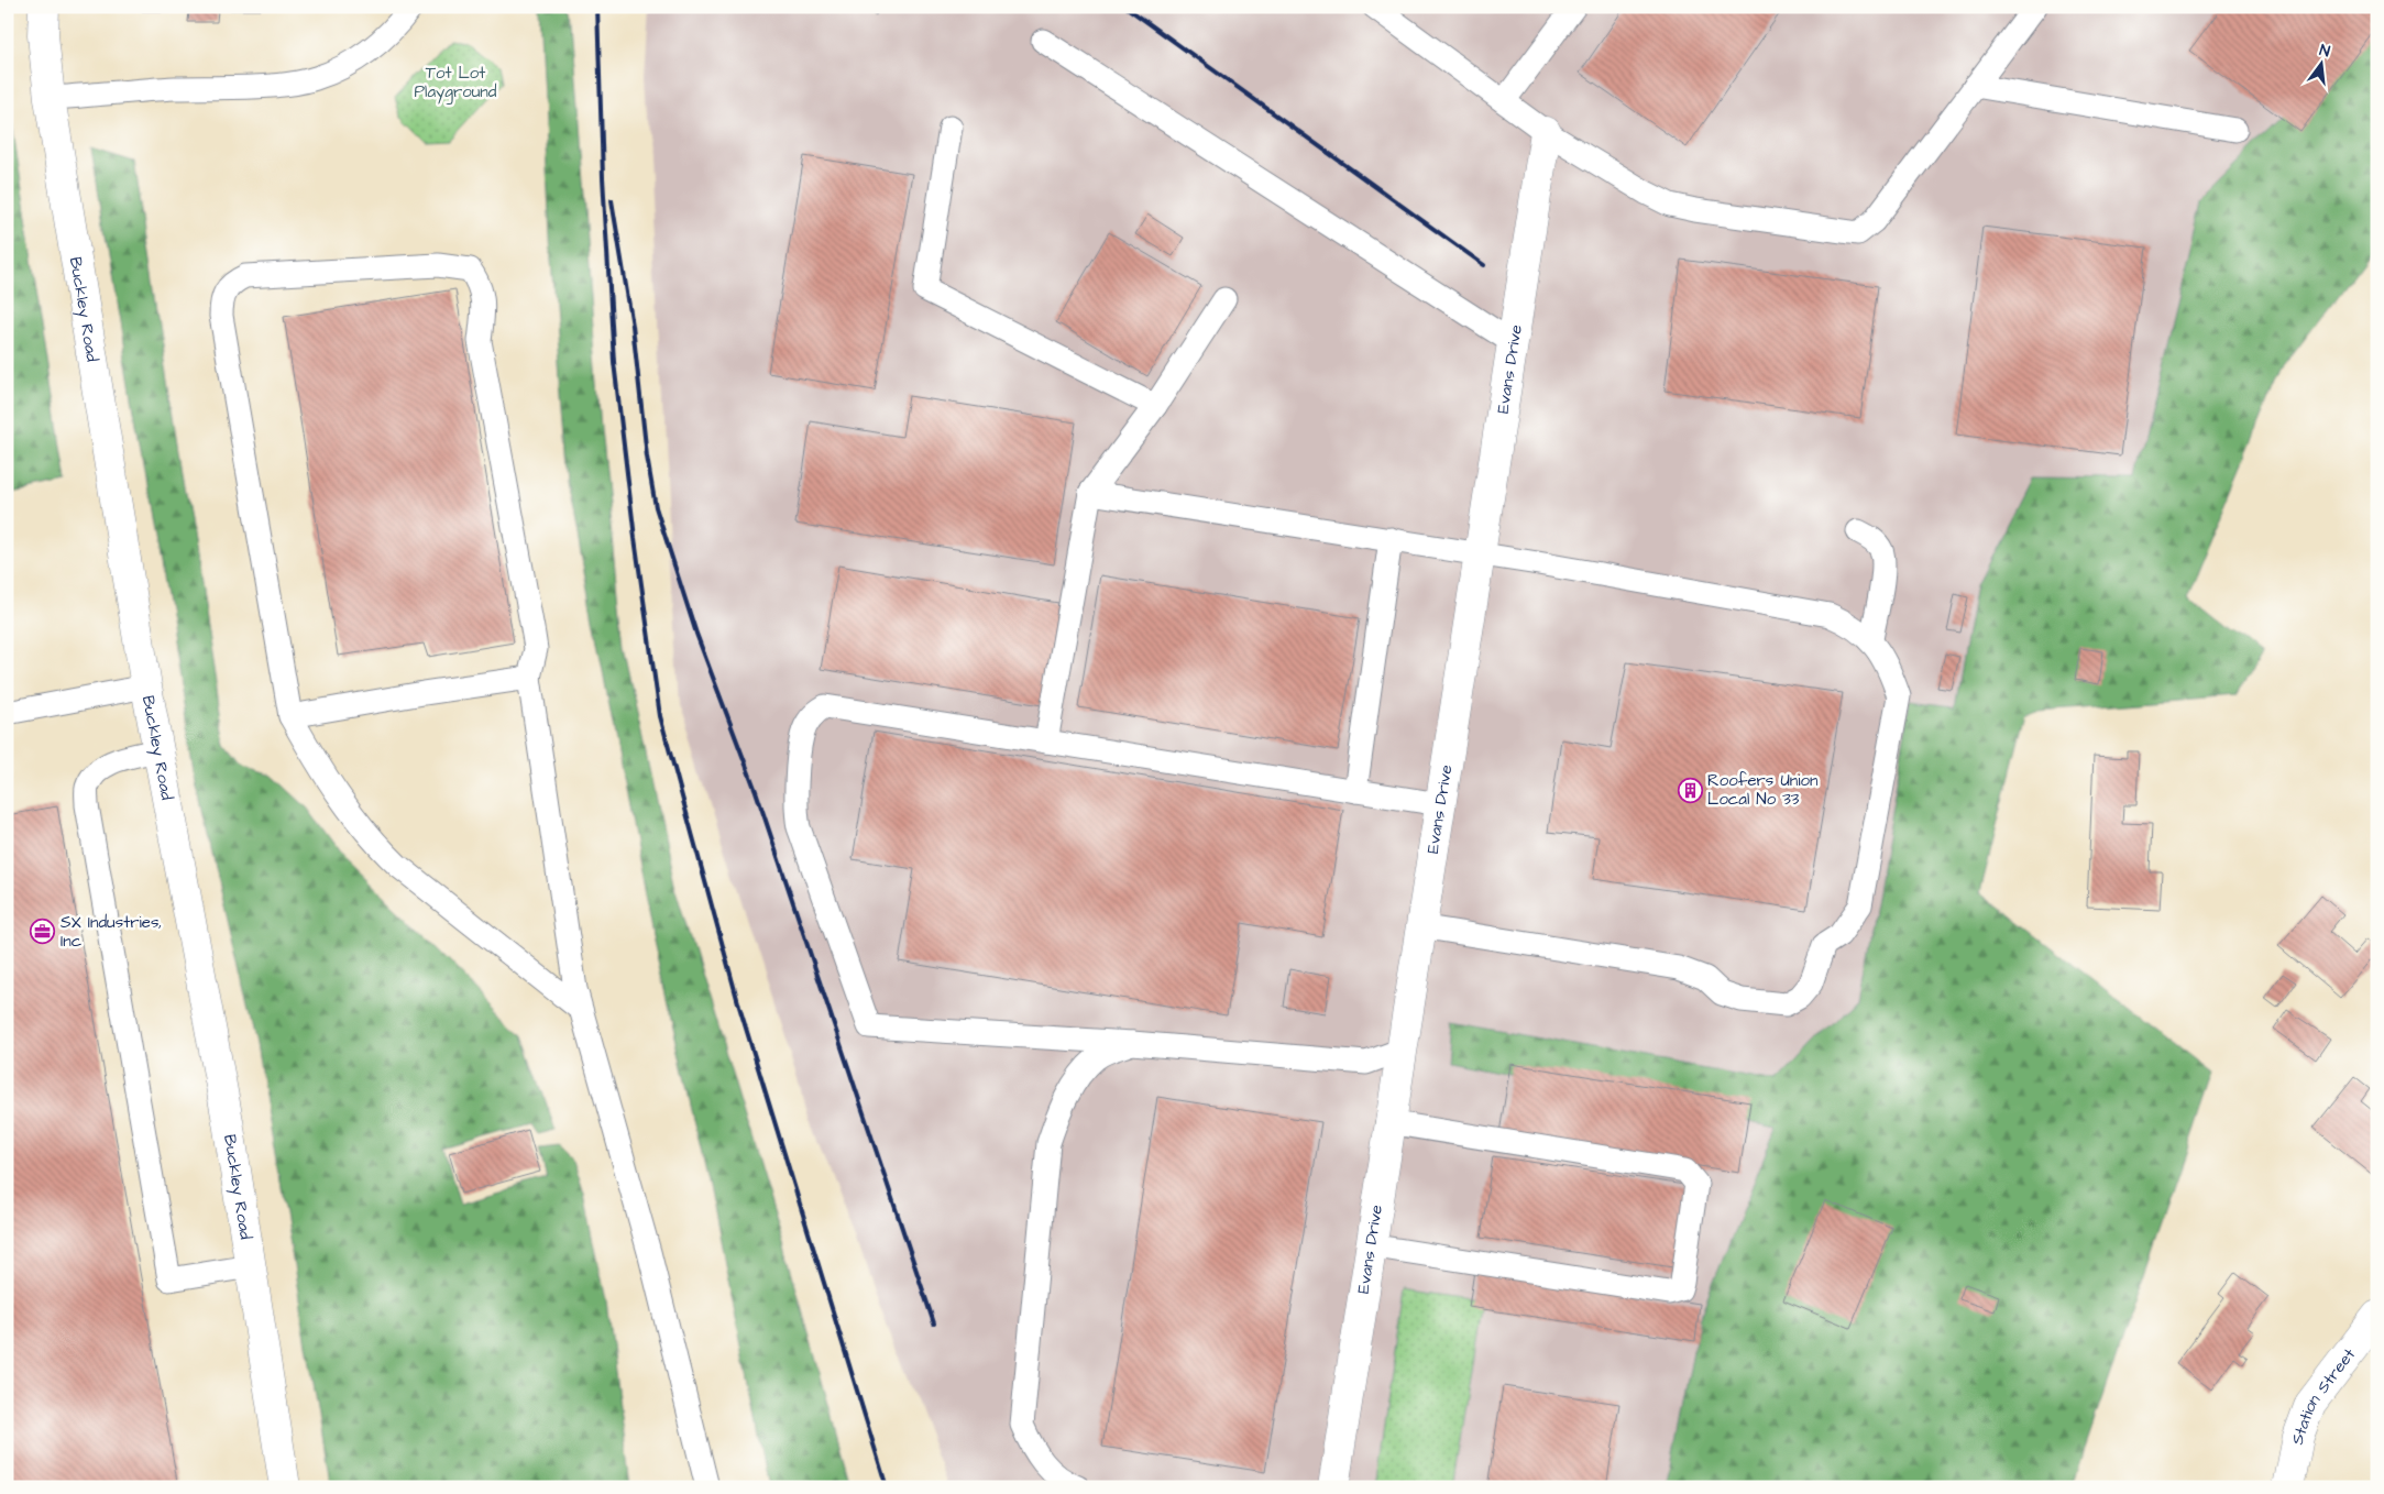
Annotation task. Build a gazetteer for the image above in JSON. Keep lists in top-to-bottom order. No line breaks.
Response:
{"streets":{"street":["Buckley Road","Evans Drive","Station Street"]},"parks":["Tot Lot Playground"],"places":{"building":["Roofers Union Local No 33"],"office":["SX Industries, Inc"]},"north":"top"}
